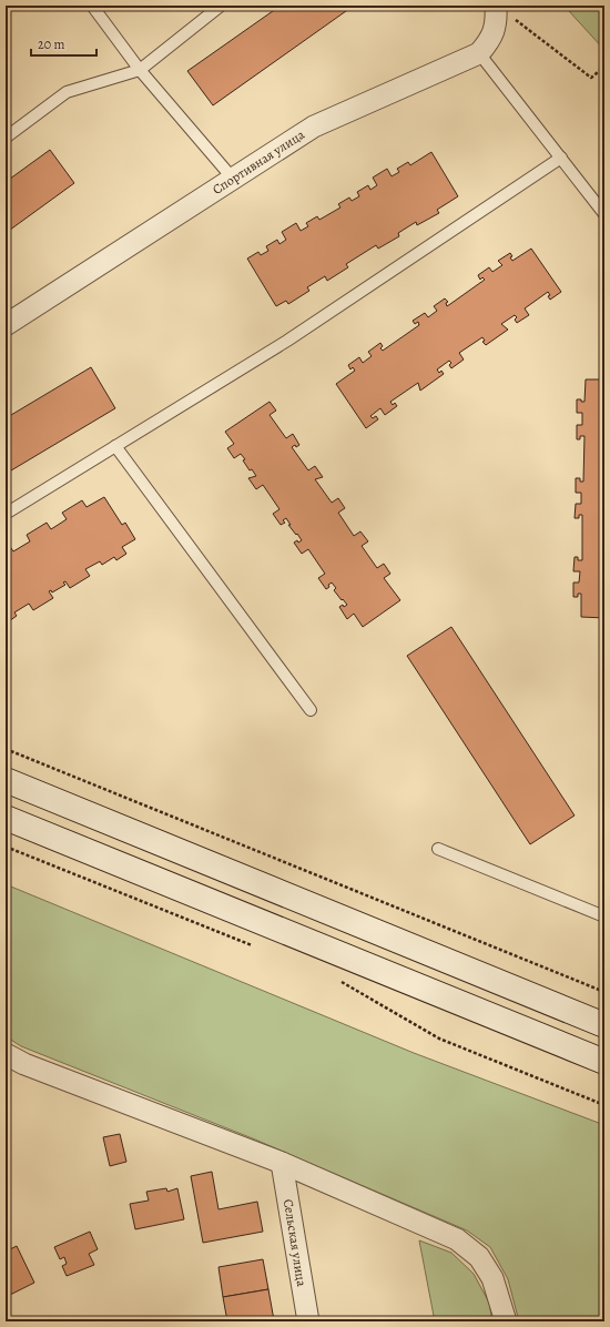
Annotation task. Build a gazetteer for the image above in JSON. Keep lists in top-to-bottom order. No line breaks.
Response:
{"streets":{"street":["Спортивная улица","Сельская улица"]},"scale_bar":"20 m"}
